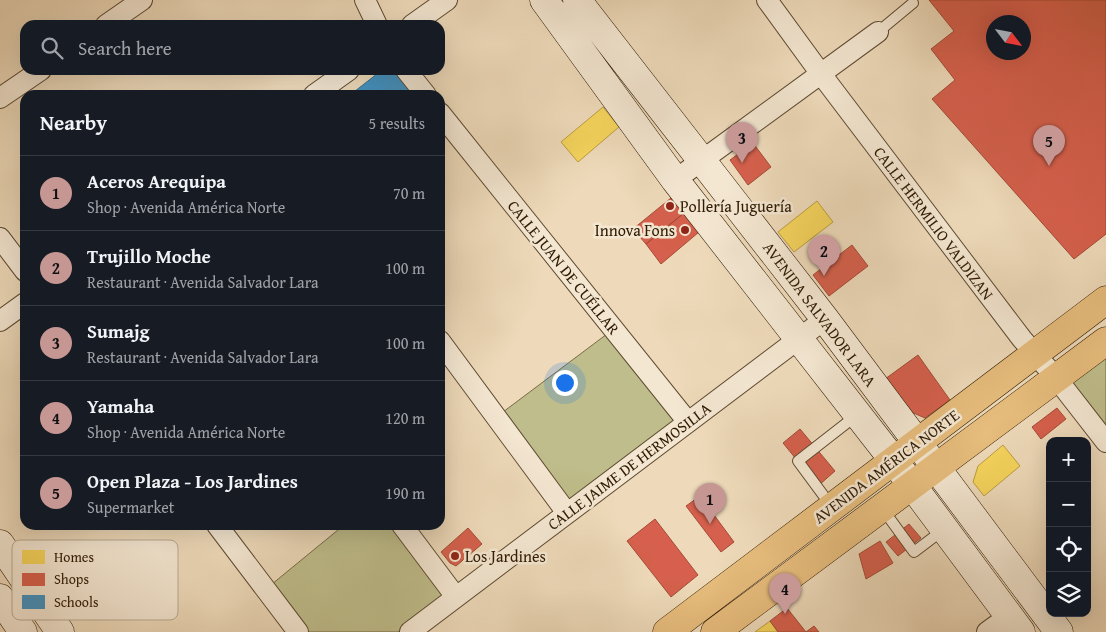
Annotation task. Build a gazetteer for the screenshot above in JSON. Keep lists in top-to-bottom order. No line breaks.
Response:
{"streets":{"main road":["AVENIDA AMÉRICA NORTE"],"street":["CALLE HERMILIO VALDIZAN","CALLE JUAN DE CUÉLLAR","AVENIDA SALVADOR LARA","CALLE JAIME DE HERMOSILLA"]},"crossings":[["CALLE HERMILIO VALDIZAN","AVENIDA AMÉRICA NORTE"],["CALLE JUAN DE CUÉLLAR","CALLE JAIME DE HERMOSILLA"],["AVENIDA SALVADOR LARA","CALLE JAIME DE HERMOSILLA"],["AVENIDA SALVADOR LARA","AVENIDA AMÉRICA NORTE"]],"places":["Pollería Juguería","Innova Fons","Los Jardines"],"legend":["Homes","Shops","Schools"],"north":"bottom right","page":{"search":"Search here","heading":["Nearby","5 results"],"pins":["3","5","2","1","4"],"list":[{"mark":"1","name":"Aceros Arequipa","note":"Shop · Avenida América Norte","value":"70 m"},{"mark":"2","name":"Trujillo Moche","note":"Restaurant · Avenida Salvador Lara","value":"100 m"},{"mark":"3","name":"Sumajg","note":"Restaurant · Avenida Salvador Lara","value":"100 m"},{"mark":"4","name":"Yamaha","note":"Shop · Avenida América Norte","value":"120 m"},{"mark":"5","name":"Open Plaza - Los Jardines","note":"Supermarket","value":"190 m"}],"map_buttons":["+","−"]}}
